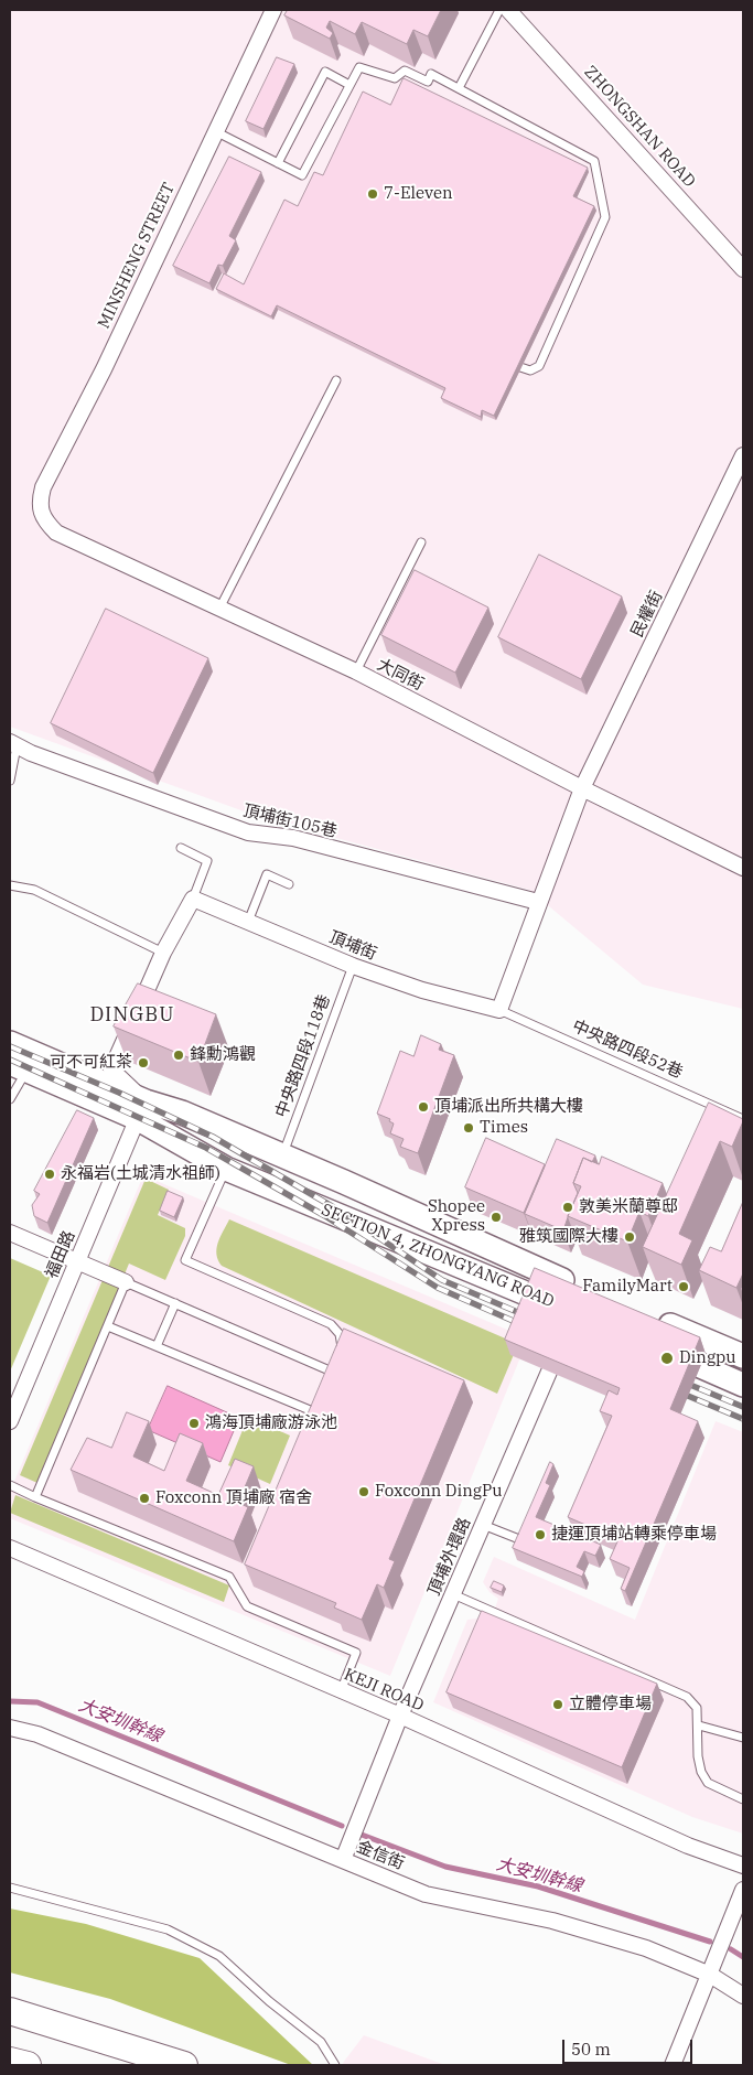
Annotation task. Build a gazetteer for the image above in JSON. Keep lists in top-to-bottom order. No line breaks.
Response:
{"streets":{"main road":["SECTION 4, ZHONGYANG ROAD"],"street":["ZHONGSHAN ROAD","MINSHENG STREET","民權街","大同街","頂埔街105巷","頂埔街","福田路","頂埔外環路","KEJI ROAD","金信街"],"lane":["中央路四段52巷","中央路四段118巷"]},"crossings":[["MINSHENG STREET","大同街"],["民權街","大同街"],["頂埔街","中央路四段52巷"],["頂埔街","中央路四段118巷"],["中央路四段118巷","SECTION 4, ZHONGYANG ROAD"],["福田路","SECTION 4, ZHONGYANG ROAD"],["頂埔外環路","KEJI ROAD"],["頂埔外環路","金信街"]],"districts":["DINGBU"],"water":["大安圳幹線"],"places":["7-Eleven","鋒勳鴻觀","可不可紅茶","頂埔派出所共構大樓","Times","永福岩(土城清水祖師)","敦美米蘭尊邸","Shopee Xpress","雅筑國際大樓","FamilyMart","Dingpu","鴻海頂埔廠游泳池","Foxconn DingPu","Foxconn 頂埔廠 宿舍","捷運頂埔站轉乘停車場","立體停車場"],"scale_bar":"50 m"}
